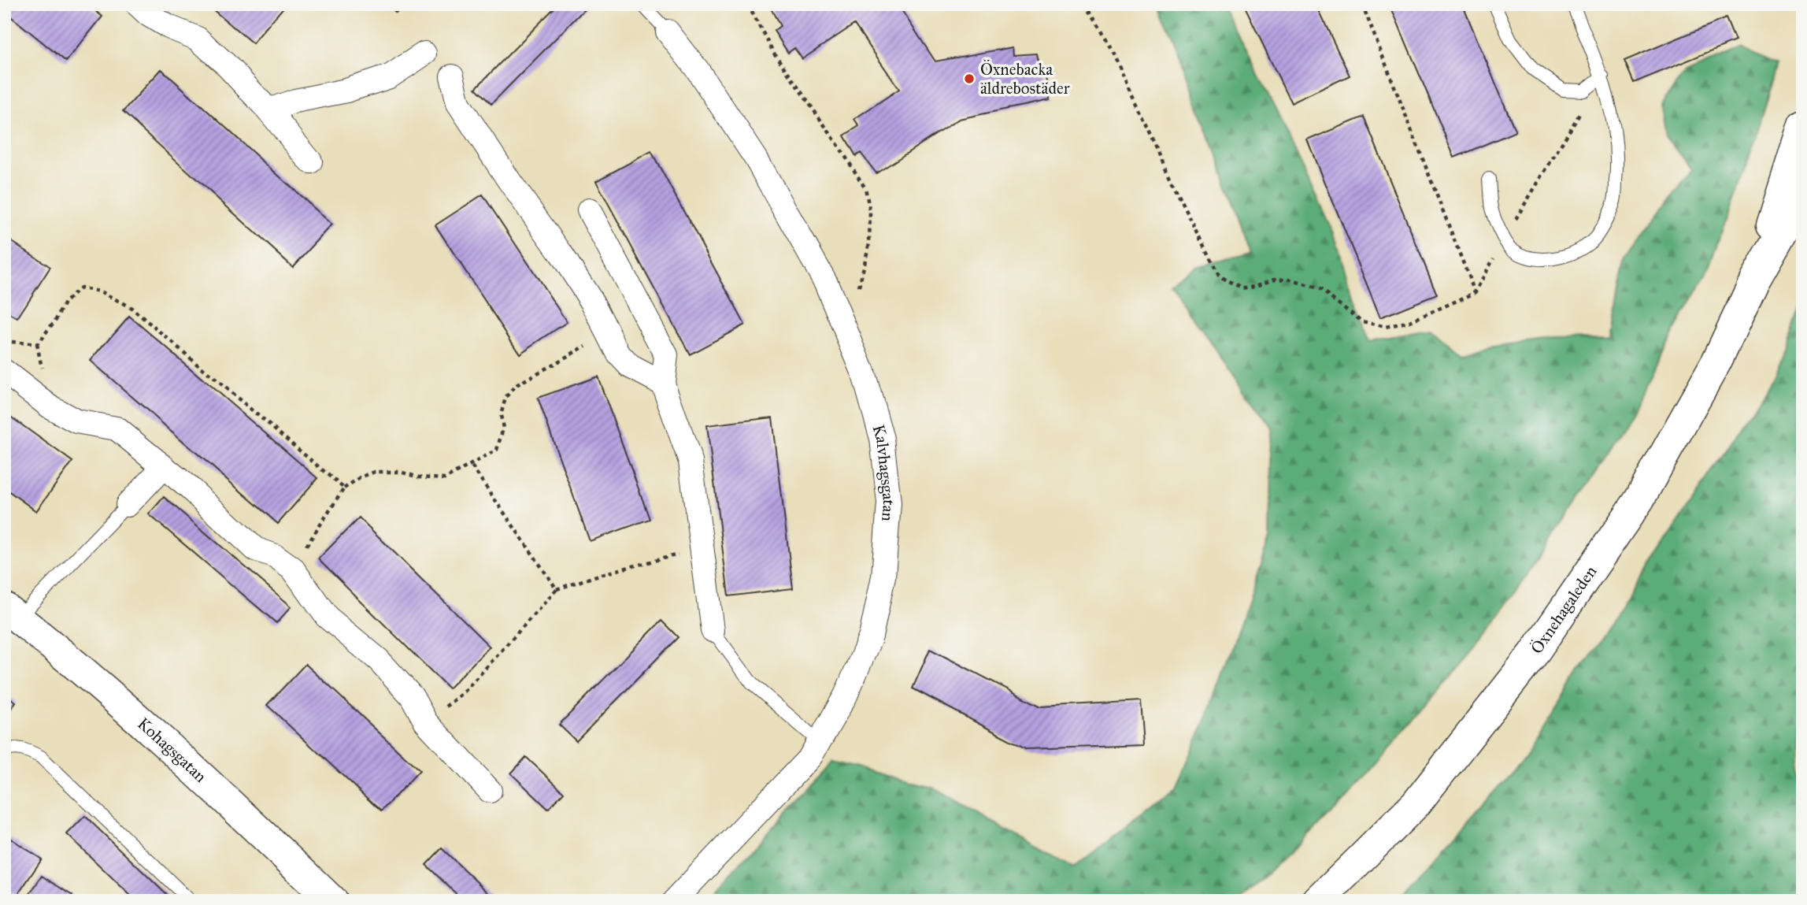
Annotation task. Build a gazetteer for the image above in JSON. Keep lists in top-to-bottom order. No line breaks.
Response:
{"streets":{"street":["Kalvhagsgatan","Öxnehagaleden","Kohagsgatan"]},"places":["Öxnebacka äldrebostäder"]}
